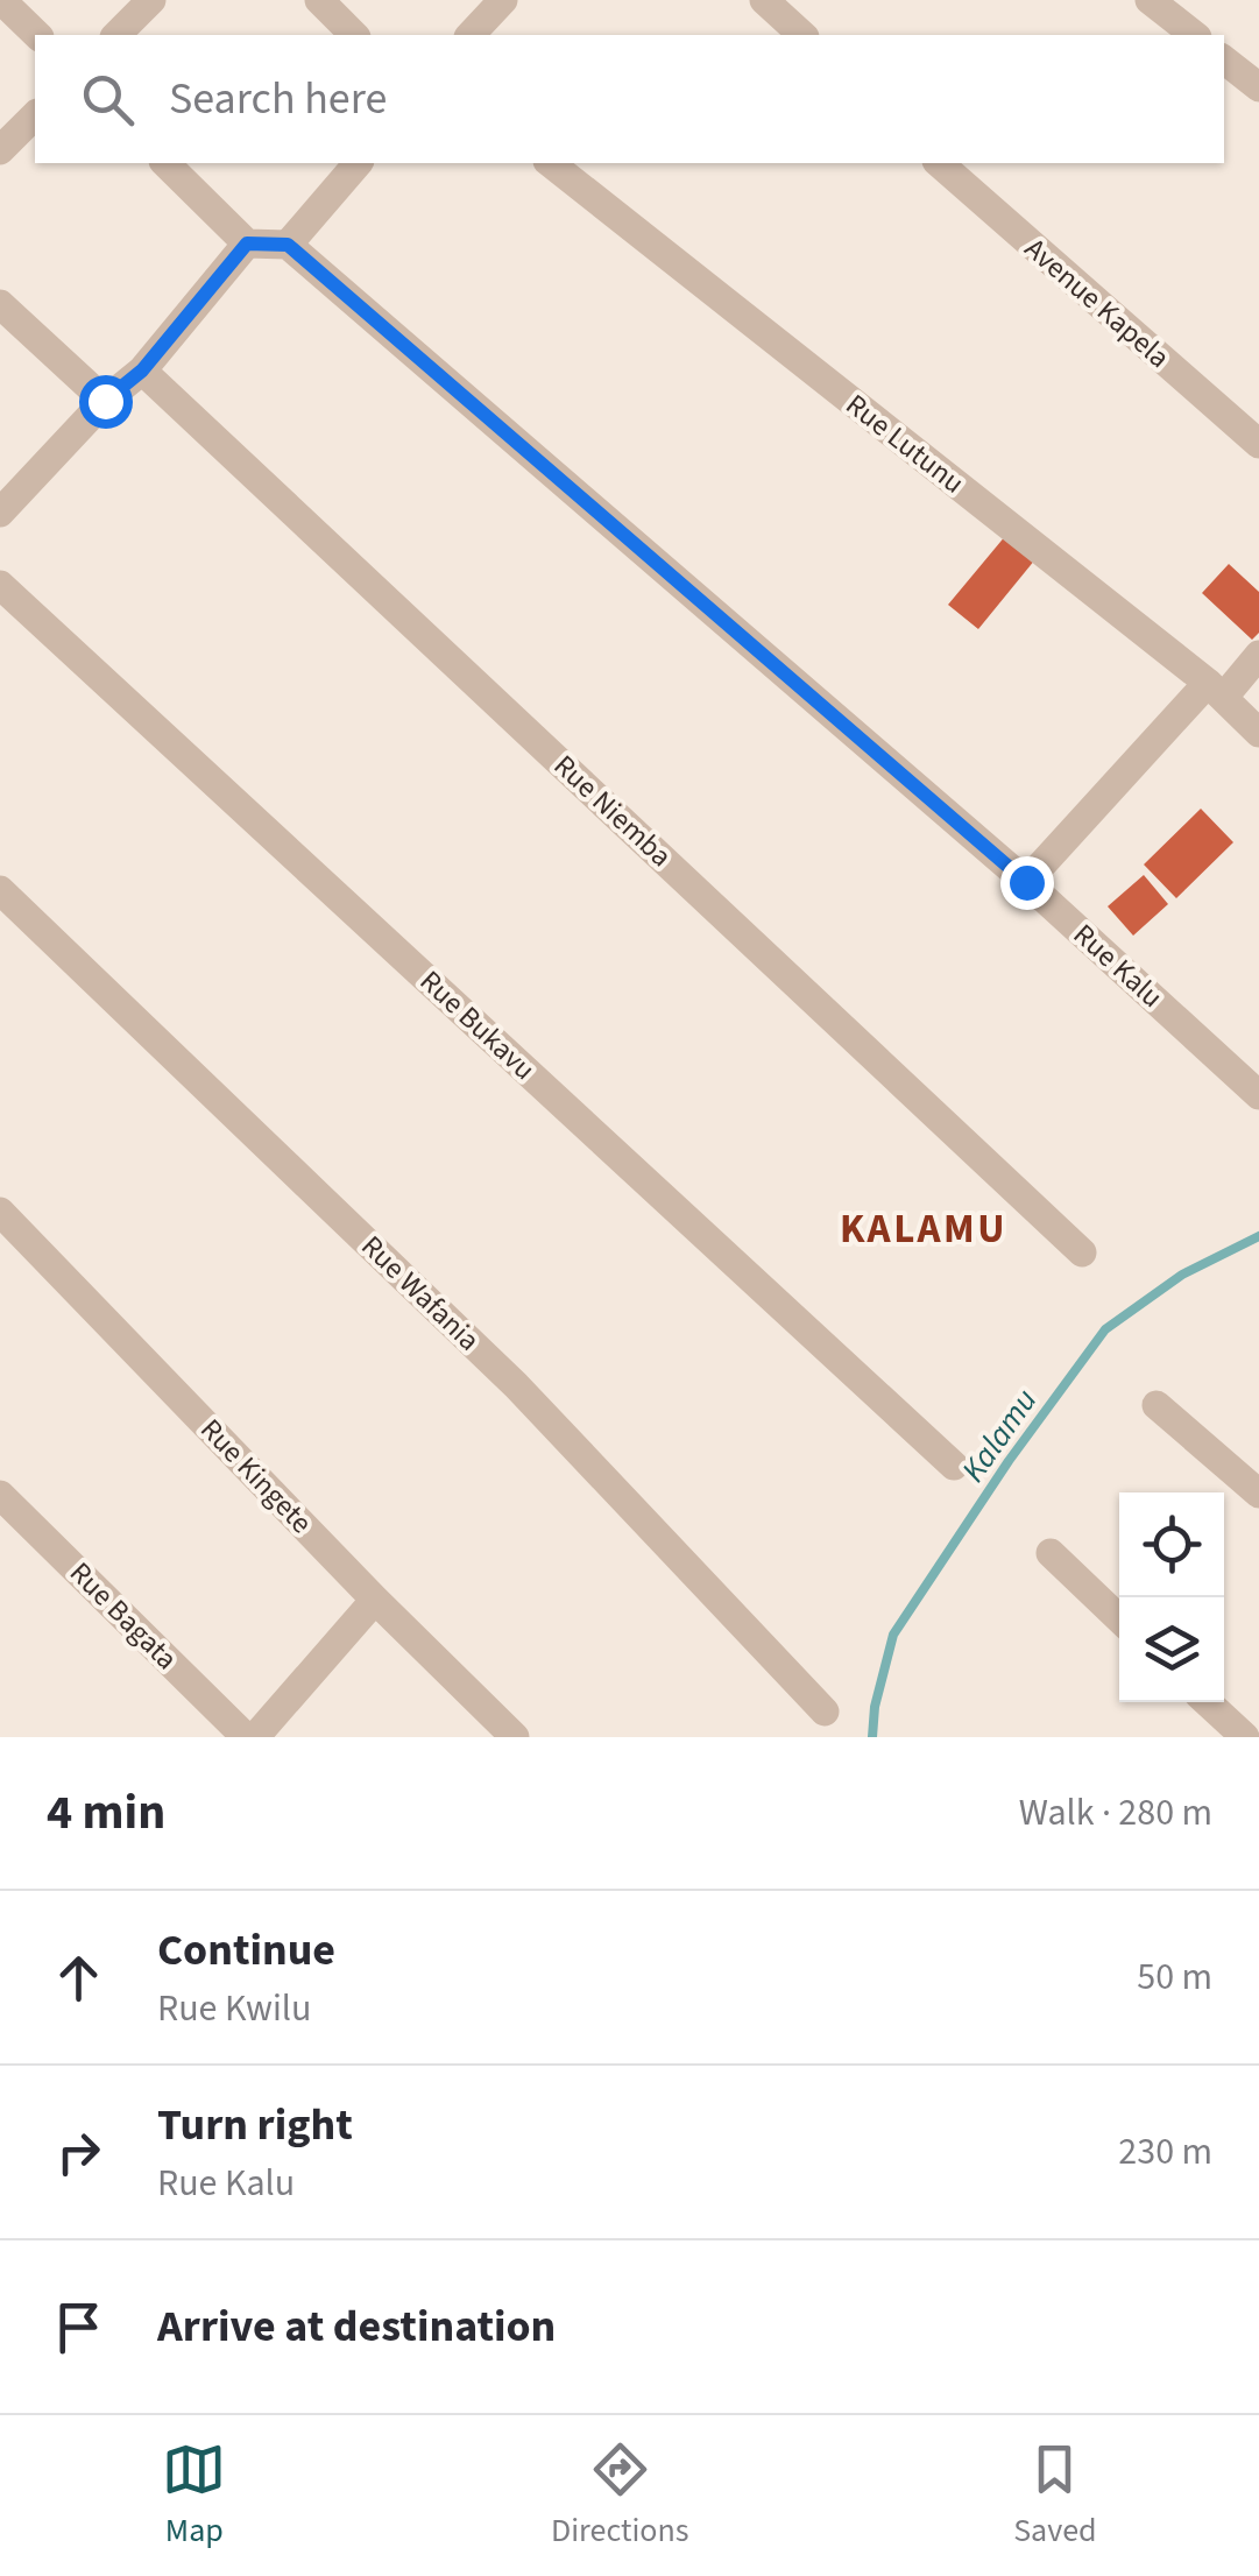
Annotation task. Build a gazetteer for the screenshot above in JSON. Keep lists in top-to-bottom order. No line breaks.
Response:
{"streets":{"street":["Avenue Kapela","Rue Lutunu","Rue Niemba","Rue Kalu","Rue Bukavu","Rue Wafania","Rue Kingete","Rue Bagata"]},"districts":["KALAMU"],"water":["Kalamu"],"page":{"search":"Search here","heading":["4 min","Walk · 280 m"],"list":[["Continue","Rue Kwilu","50 m"],["Turn right","Rue Kalu","230 m"],"Arrive at destination"],"nav":["Map","Directions","Saved"]}}
